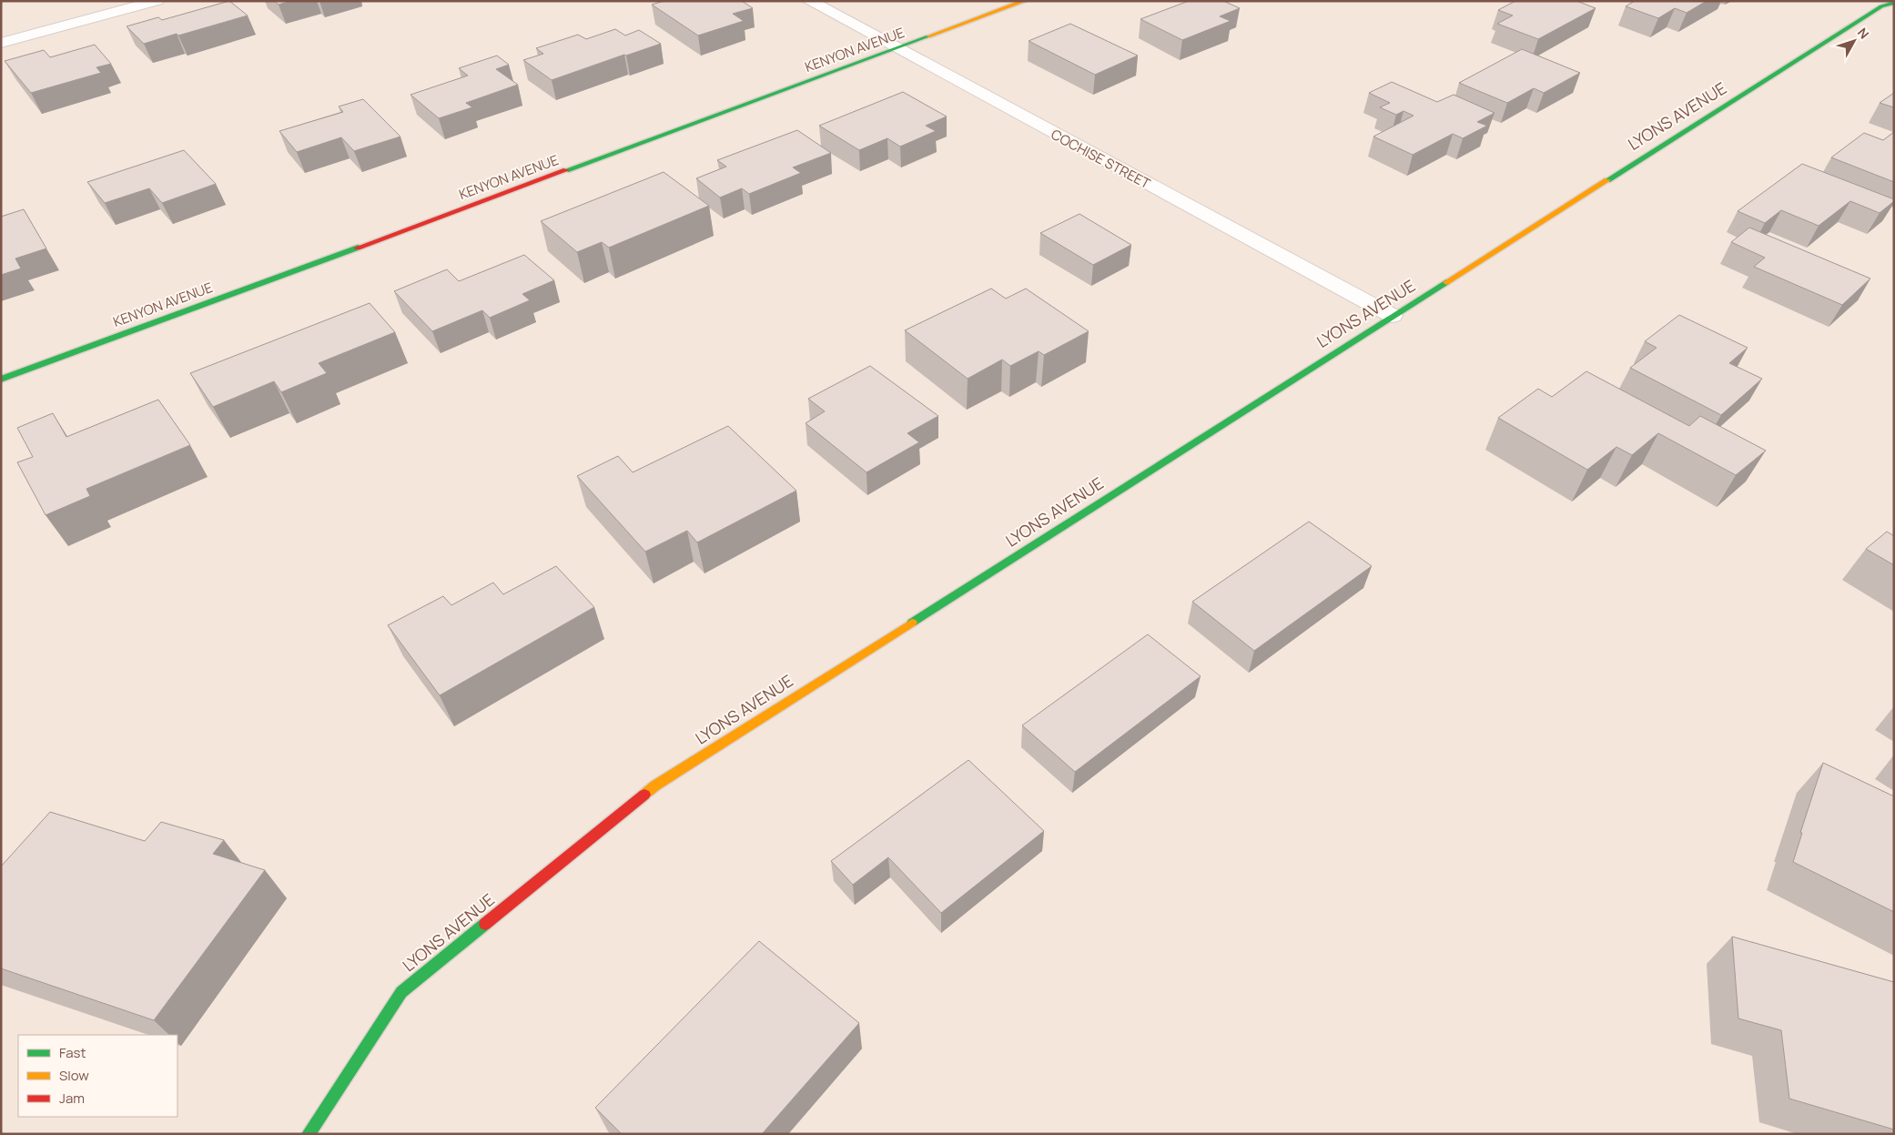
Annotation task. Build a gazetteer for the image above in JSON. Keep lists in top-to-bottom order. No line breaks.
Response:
{"streets":{"street":["KENYON AVENUE","LYONS AVENUE","COCHISE STREET"]},"crossings":[["KENYON AVENUE","COCHISE STREET"],["LYONS AVENUE","COCHISE STREET"]],"legend":["Fast","Slow","Jam"],"north":"top right"}
